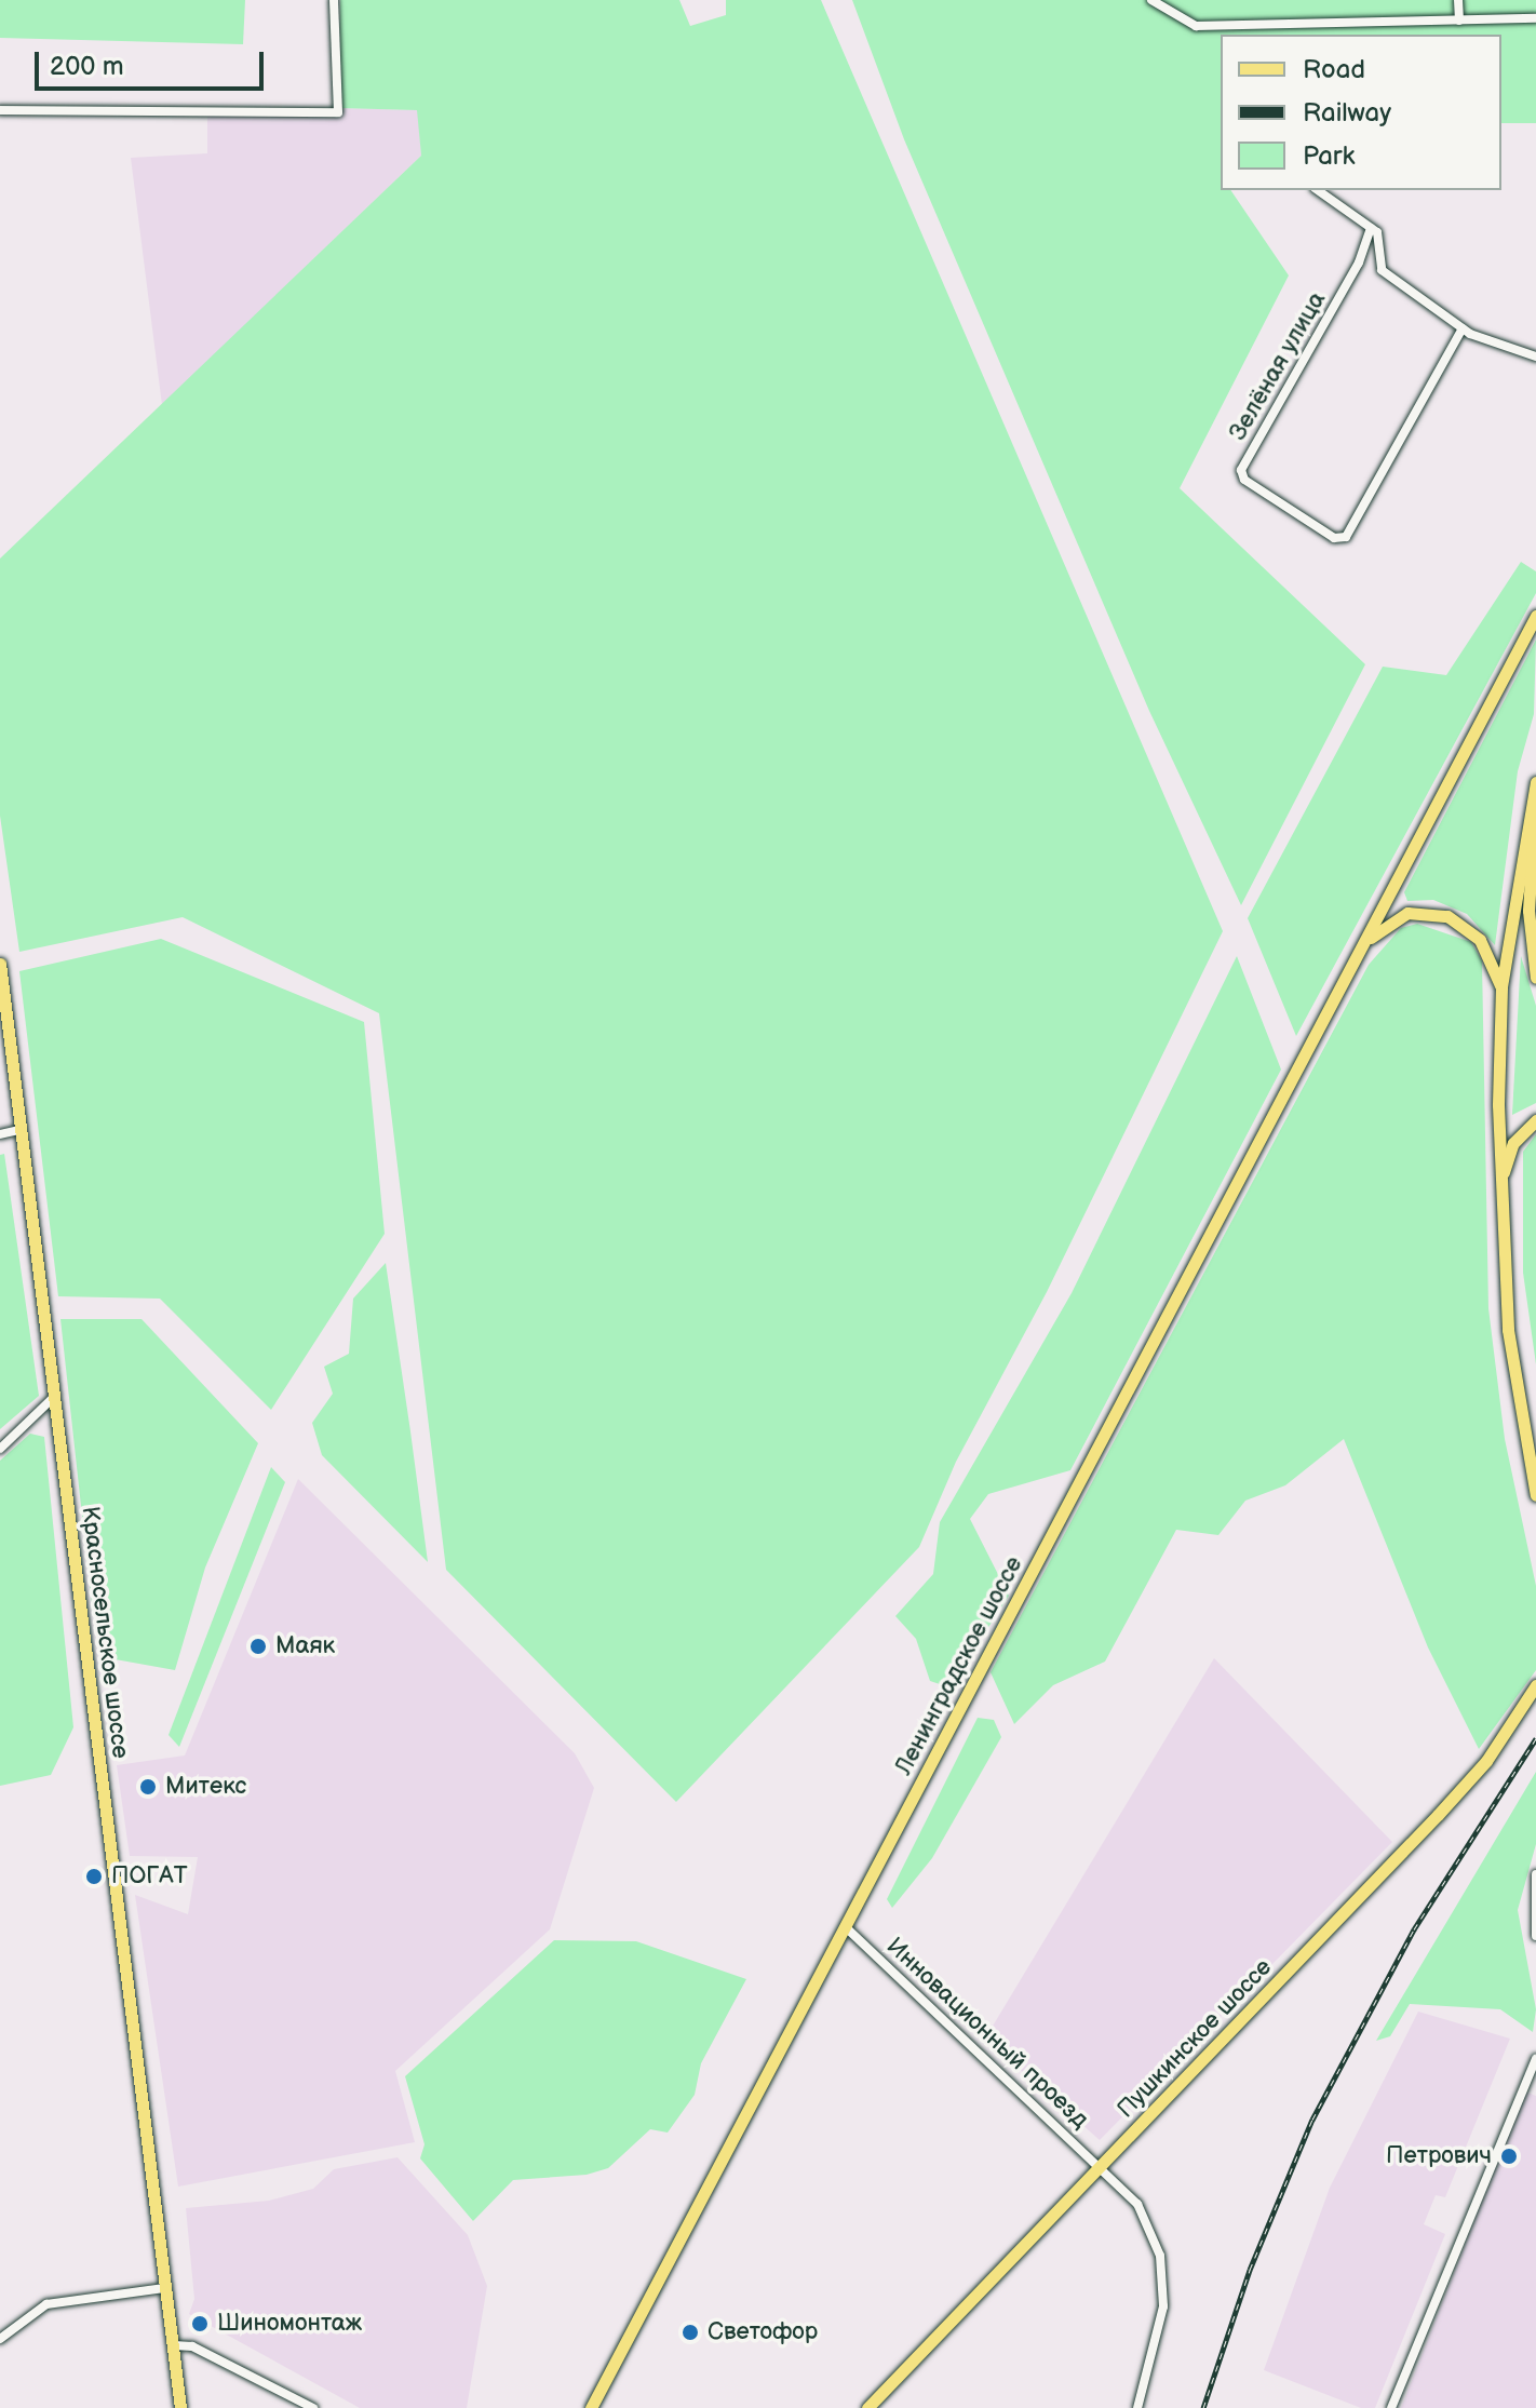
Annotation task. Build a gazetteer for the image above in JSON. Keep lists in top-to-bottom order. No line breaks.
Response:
{"streets":{"main road":["Красносельское шоссе","Ленинградское шоссе","Пушкинское шоссе"],"street":["Зелёная улица","Инновационный проезд"]},"crossings":[["Ленинградское шоссе","Инновационный проезд"],["Инновационный проезд","Пушкинское шоссе"]],"places":["Маяк","Митекс","ПОГАТ","Петрович","Шиномонтаж","Светофор"],"legend":["Road","Railway","Park"],"scale_bar":"200 m"}
